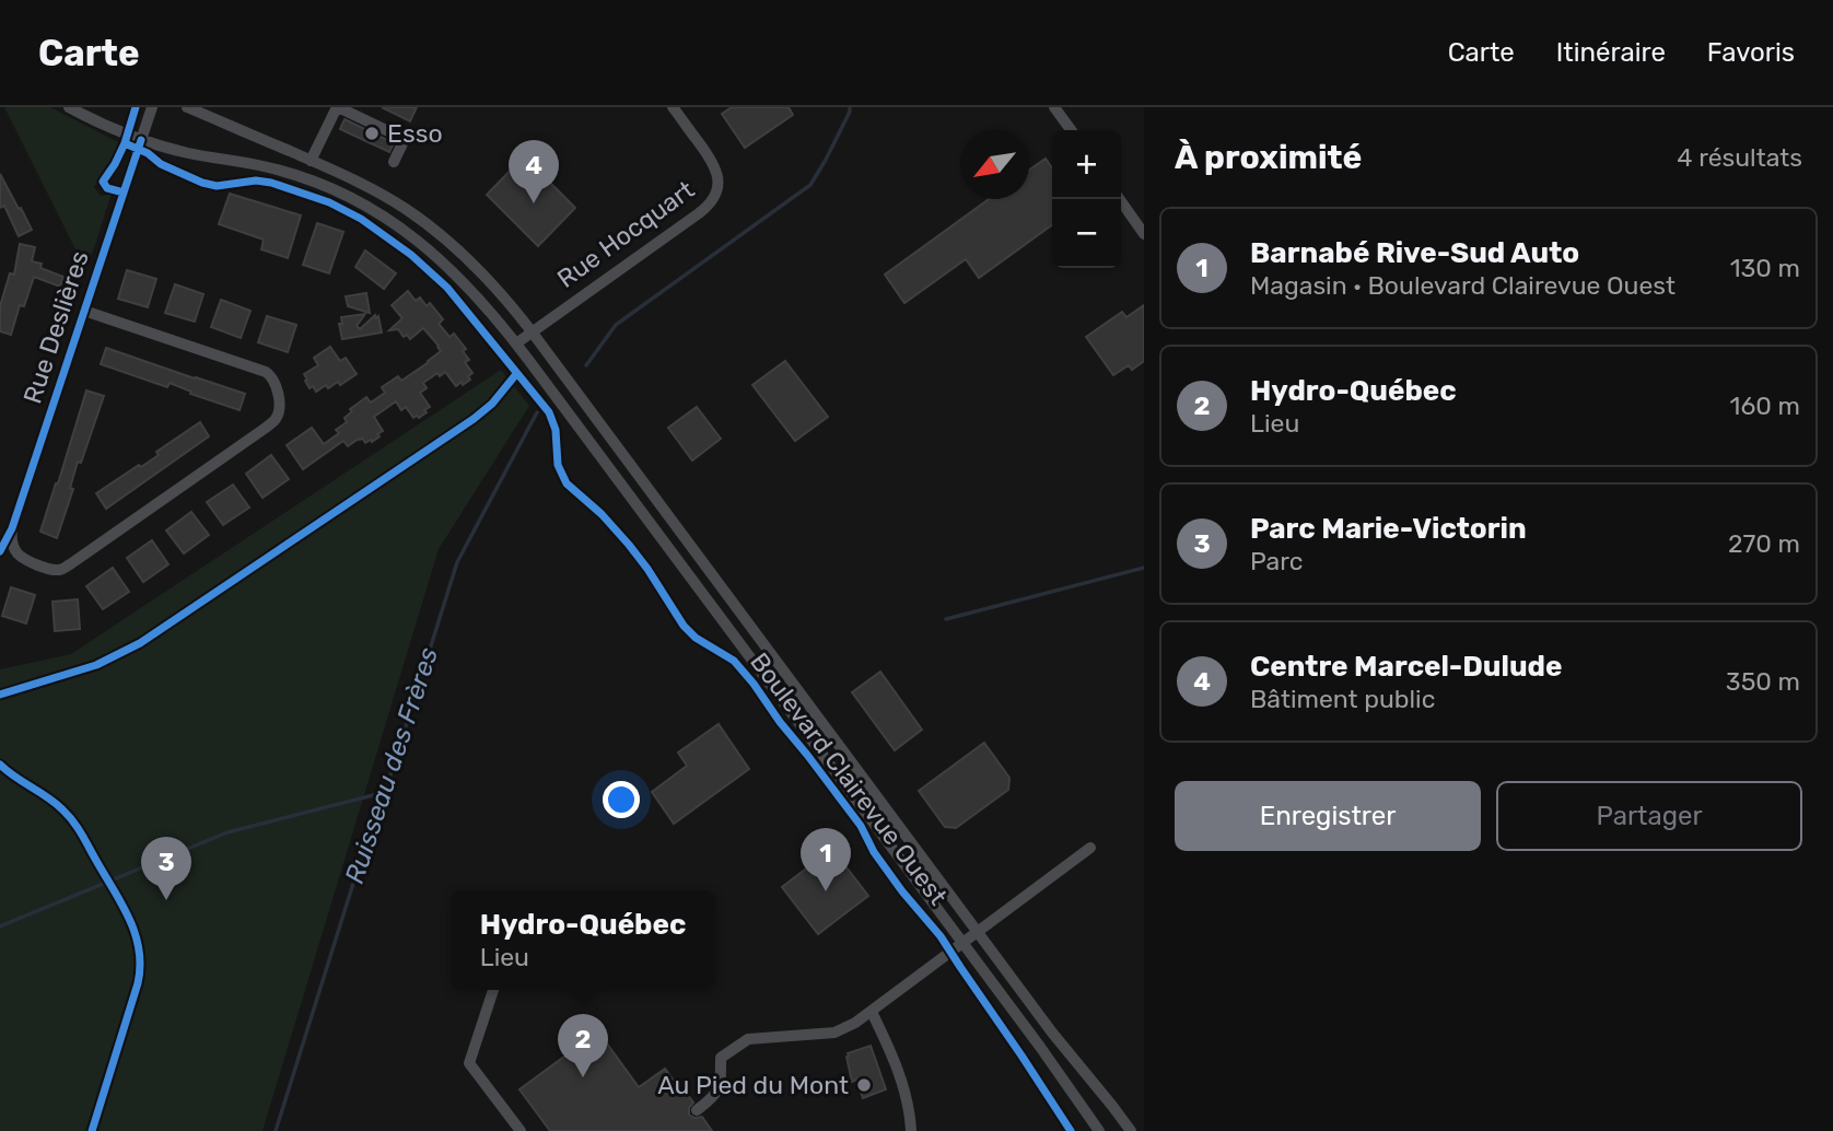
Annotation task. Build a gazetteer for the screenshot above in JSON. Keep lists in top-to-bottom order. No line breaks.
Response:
{"streets":{"street":["Rue Hocquart","Rue Deslières","Boulevard Clairevue Ouest"]},"crossings":[["Rue Hocquart","Boulevard Clairevue Ouest"],["Rue Deslières","Boulevard Clairevue Ouest"]],"water":["Ruisseau des Frères"],"places":["Esso","Au Pied du Mont"],"north":"bottom left","page":{"header":"Carte","nav":["Carte","Itinéraire","Favoris"],"heading":["À proximité","4 résultats"],"map_buttons":["+","−"],"pins":["4","1","3","2"],"list":[{"mark":"1","name":"Barnabé Rive-Sud Auto","note":"Magasin · Boulevard Clairevue Ouest","value":"130 m"},{"mark":"2","name":"Hydro-Québec","note":"Lieu","value":"160 m"},{"mark":"3","name":"Parc Marie-Victorin","note":"Parc","value":"270 m"},{"mark":"4","name":"Centre Marcel-Dulude","note":"Bâtiment public","value":"350 m"}],"buttons":["Enregistrer","Partager"],"popup":["Hydro-Québec","Lieu"]}}
